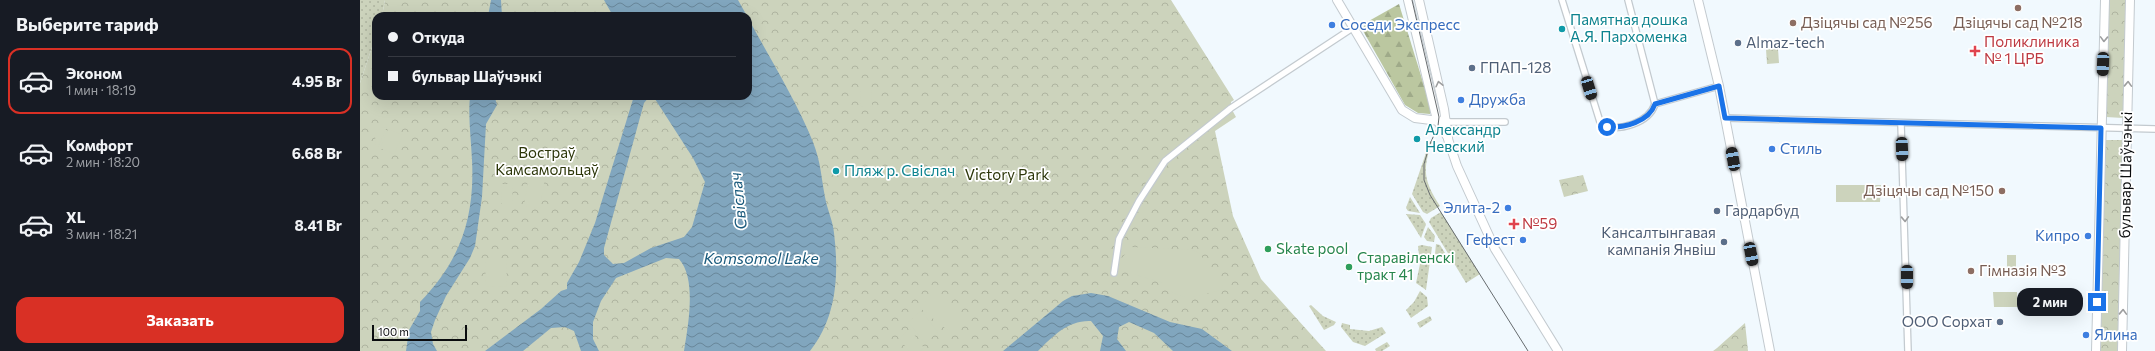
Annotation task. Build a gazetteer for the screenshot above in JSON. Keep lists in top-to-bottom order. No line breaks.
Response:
{"streets":{"main road":["бульвар Шаўчэнкі"]},"water":["Свіслач","Komsomol Lake"],"parks":["Востраў Камсамольцаў","Victory Park"],"places":{"other":["Дзіцячы сад №218","Дзіцячы сад №256","Соседи Экспресс","Памятная дошка А.Я. Пархоменка","Almaz-tech","ГПАП-128","Дружба","Александр Невский","Стиль","Пляж р. Свіслач","Дзіцячы сад №150","Элита-2","Гардарбуд","Кипро","Гефест","Кансалтынгавая кампанія Янвіш","Skate pool","Старавіленскі тракт 41","Гімназія №3","ООО Сорхат","Ялина"],"health":["Поликлиника № 1 ЦРБ","№59"]},"scale_bar":"100 m","page":{"heading":"Выберите тариф","banner":["Откуда","бульвар Шаўчэнкі"],"list":[{"name":"Эконом","note":"1 мин · 18:19","value":"4.95 Br"},{"name":"Комфорт","note":"2 мин · 18:20","value":"6.68 Br"},{"name":"XL","note":"3 мин · 18:21","value":"8.41 Br"}],"bubble":"2 мин","buttons":"Заказать","scale":"100 m"}}
